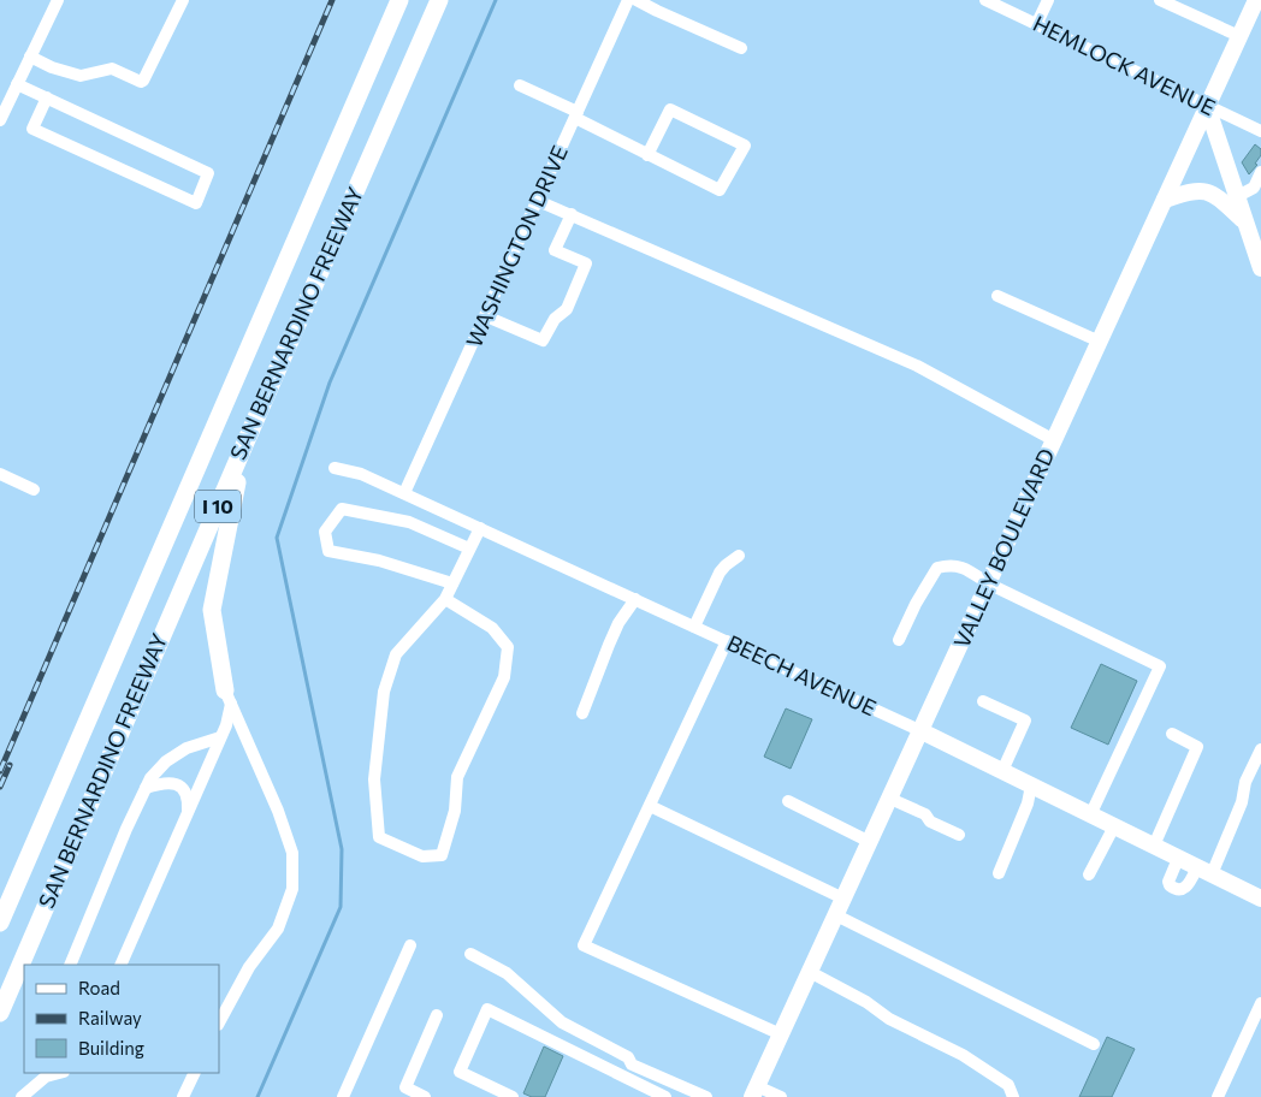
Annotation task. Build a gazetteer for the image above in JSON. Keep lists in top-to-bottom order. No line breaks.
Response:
{"streets":{"highway":["SAN BERNARDINO FREEWAY","I 10"],"main road":["VALLEY BOULEVARD","BEECH AVENUE"],"street":["HEMLOCK AVENUE","WASHINGTON DRIVE"]},"crossings":[["HEMLOCK AVENUE","VALLEY BOULEVARD"],["WASHINGTON DRIVE","BEECH AVENUE"],["VALLEY BOULEVARD","BEECH AVENUE"]],"legend":["Road","Railway","Building"]}
